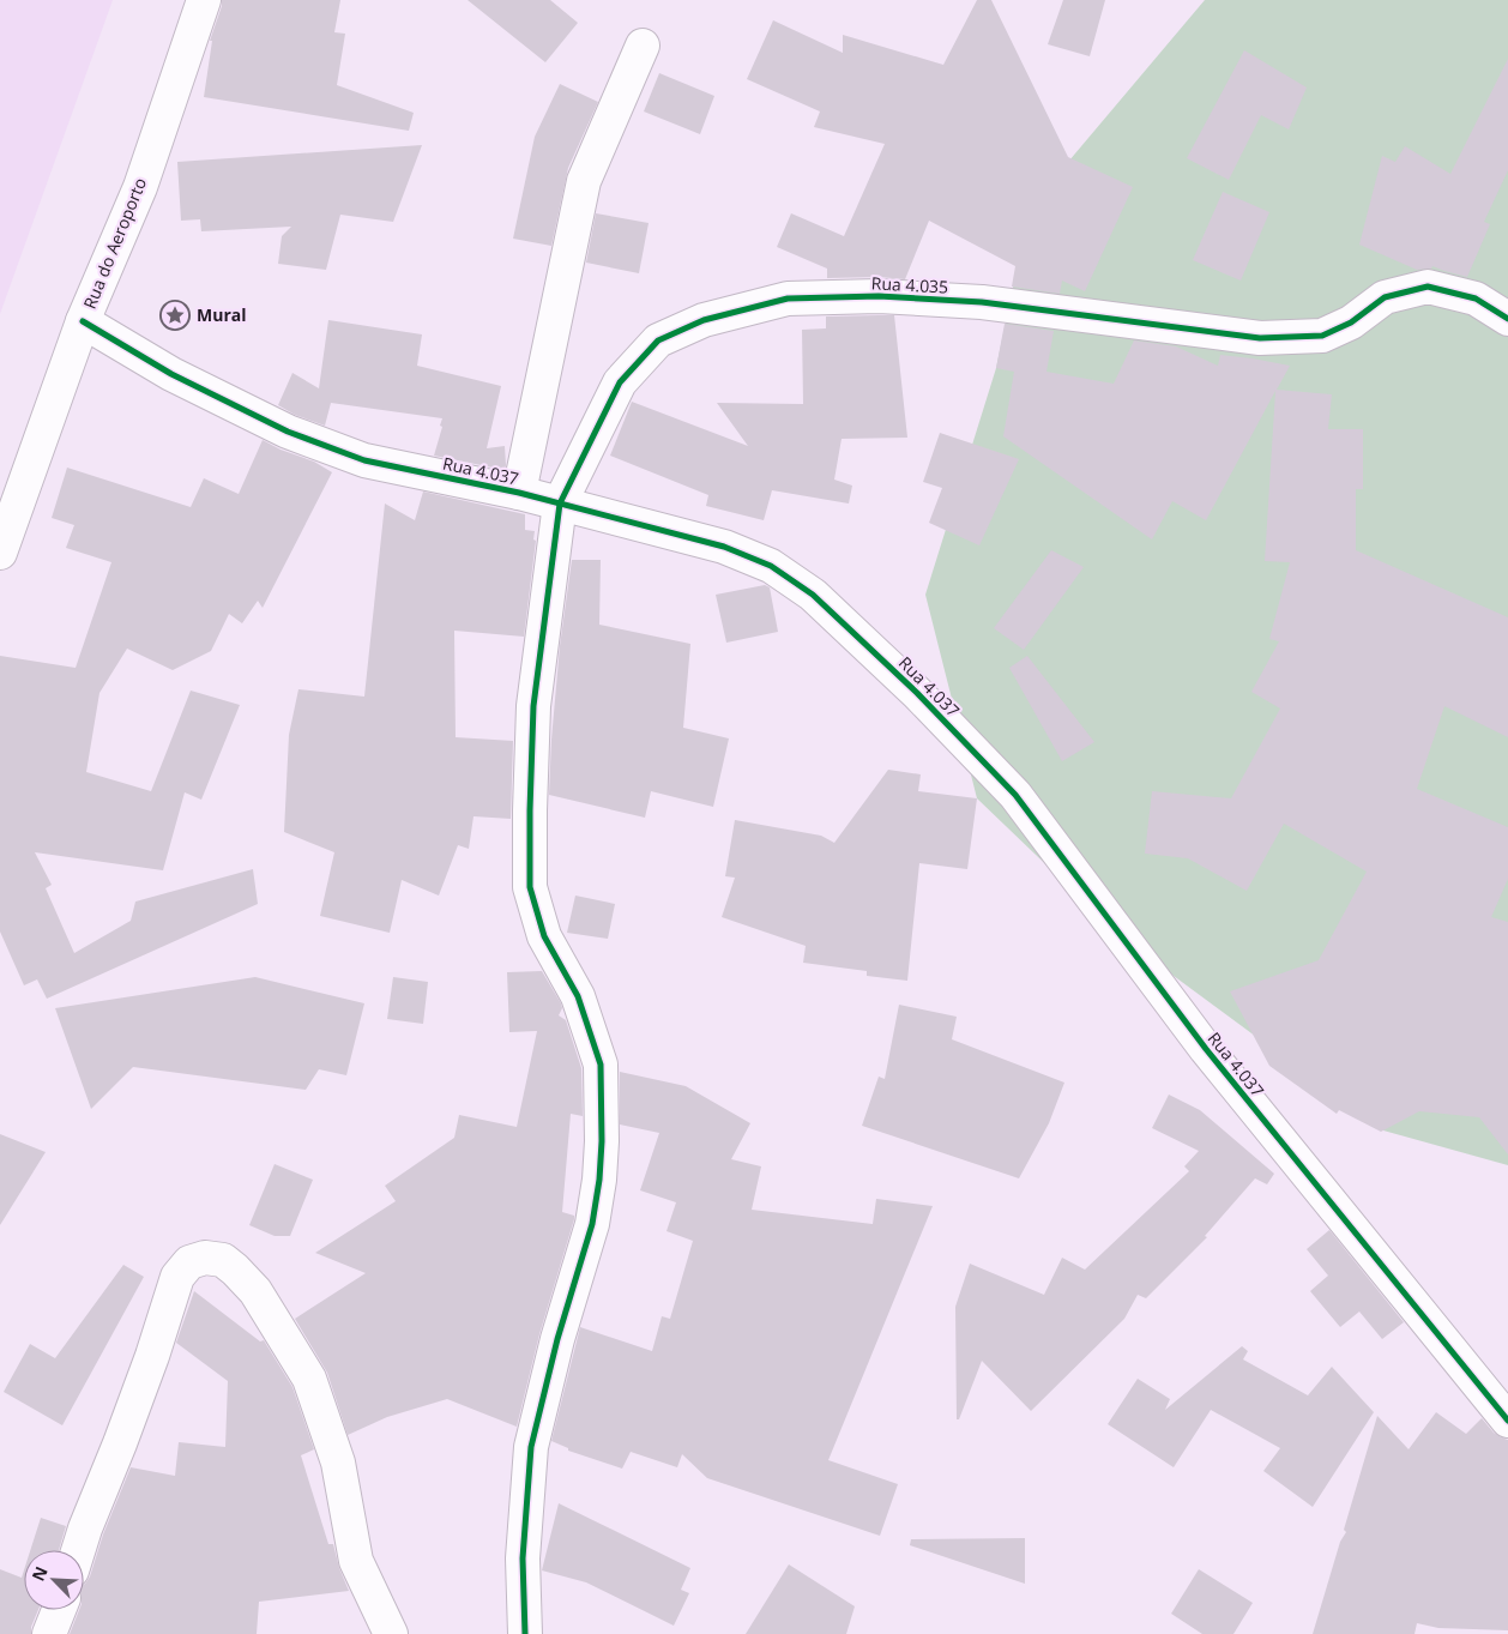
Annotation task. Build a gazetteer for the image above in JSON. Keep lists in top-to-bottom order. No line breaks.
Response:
{"streets":{"street":["Rua do Aeroporto","Rua 4.035","Rua 4.037"]},"crossings":[["Rua do Aeroporto","Rua 4.037"],["Rua 4.035","Rua 4.037"]],"places":{"place":["Mural"]},"north":"top left"}
